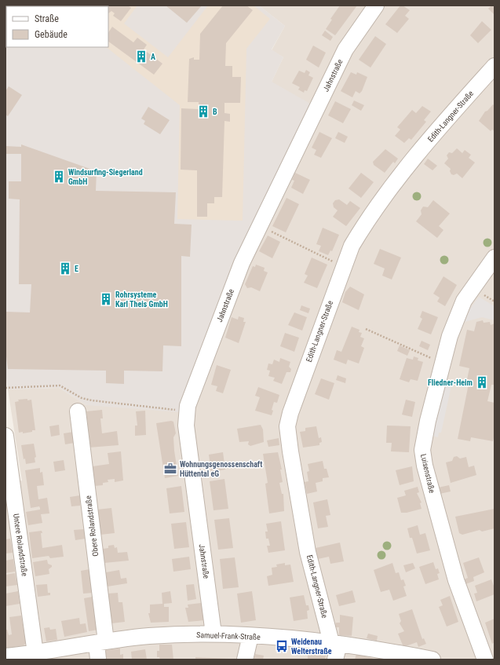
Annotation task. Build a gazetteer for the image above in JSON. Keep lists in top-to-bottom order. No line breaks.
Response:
{"streets":{"street":["Jahnstraße","Edith-Langner-Straße","Luisenstraße","Obere Rolandstraße","Untere Rolandstraße","Samuel-Frank-Straße"]},"crossings":[["Jahnstraße","Samuel-Frank-Straße"],["Edith-Langner-Straße","Samuel-Frank-Straße"],["Obere Rolandstraße","Samuel-Frank-Straße"],["Untere Rolandstraße","Samuel-Frank-Straße"]],"places":{"building":["A","B","Windsurfing-Siegerland GmbH","E","Rohrsysteme Karl Theis GmbH","Fliedner-Heim"],"office":["Wohnungsgenossenschaft Hüttental eG"],"bus stop":["Weidenau Welterstraße"]},"legend":["Straße","Gebäude"]}
